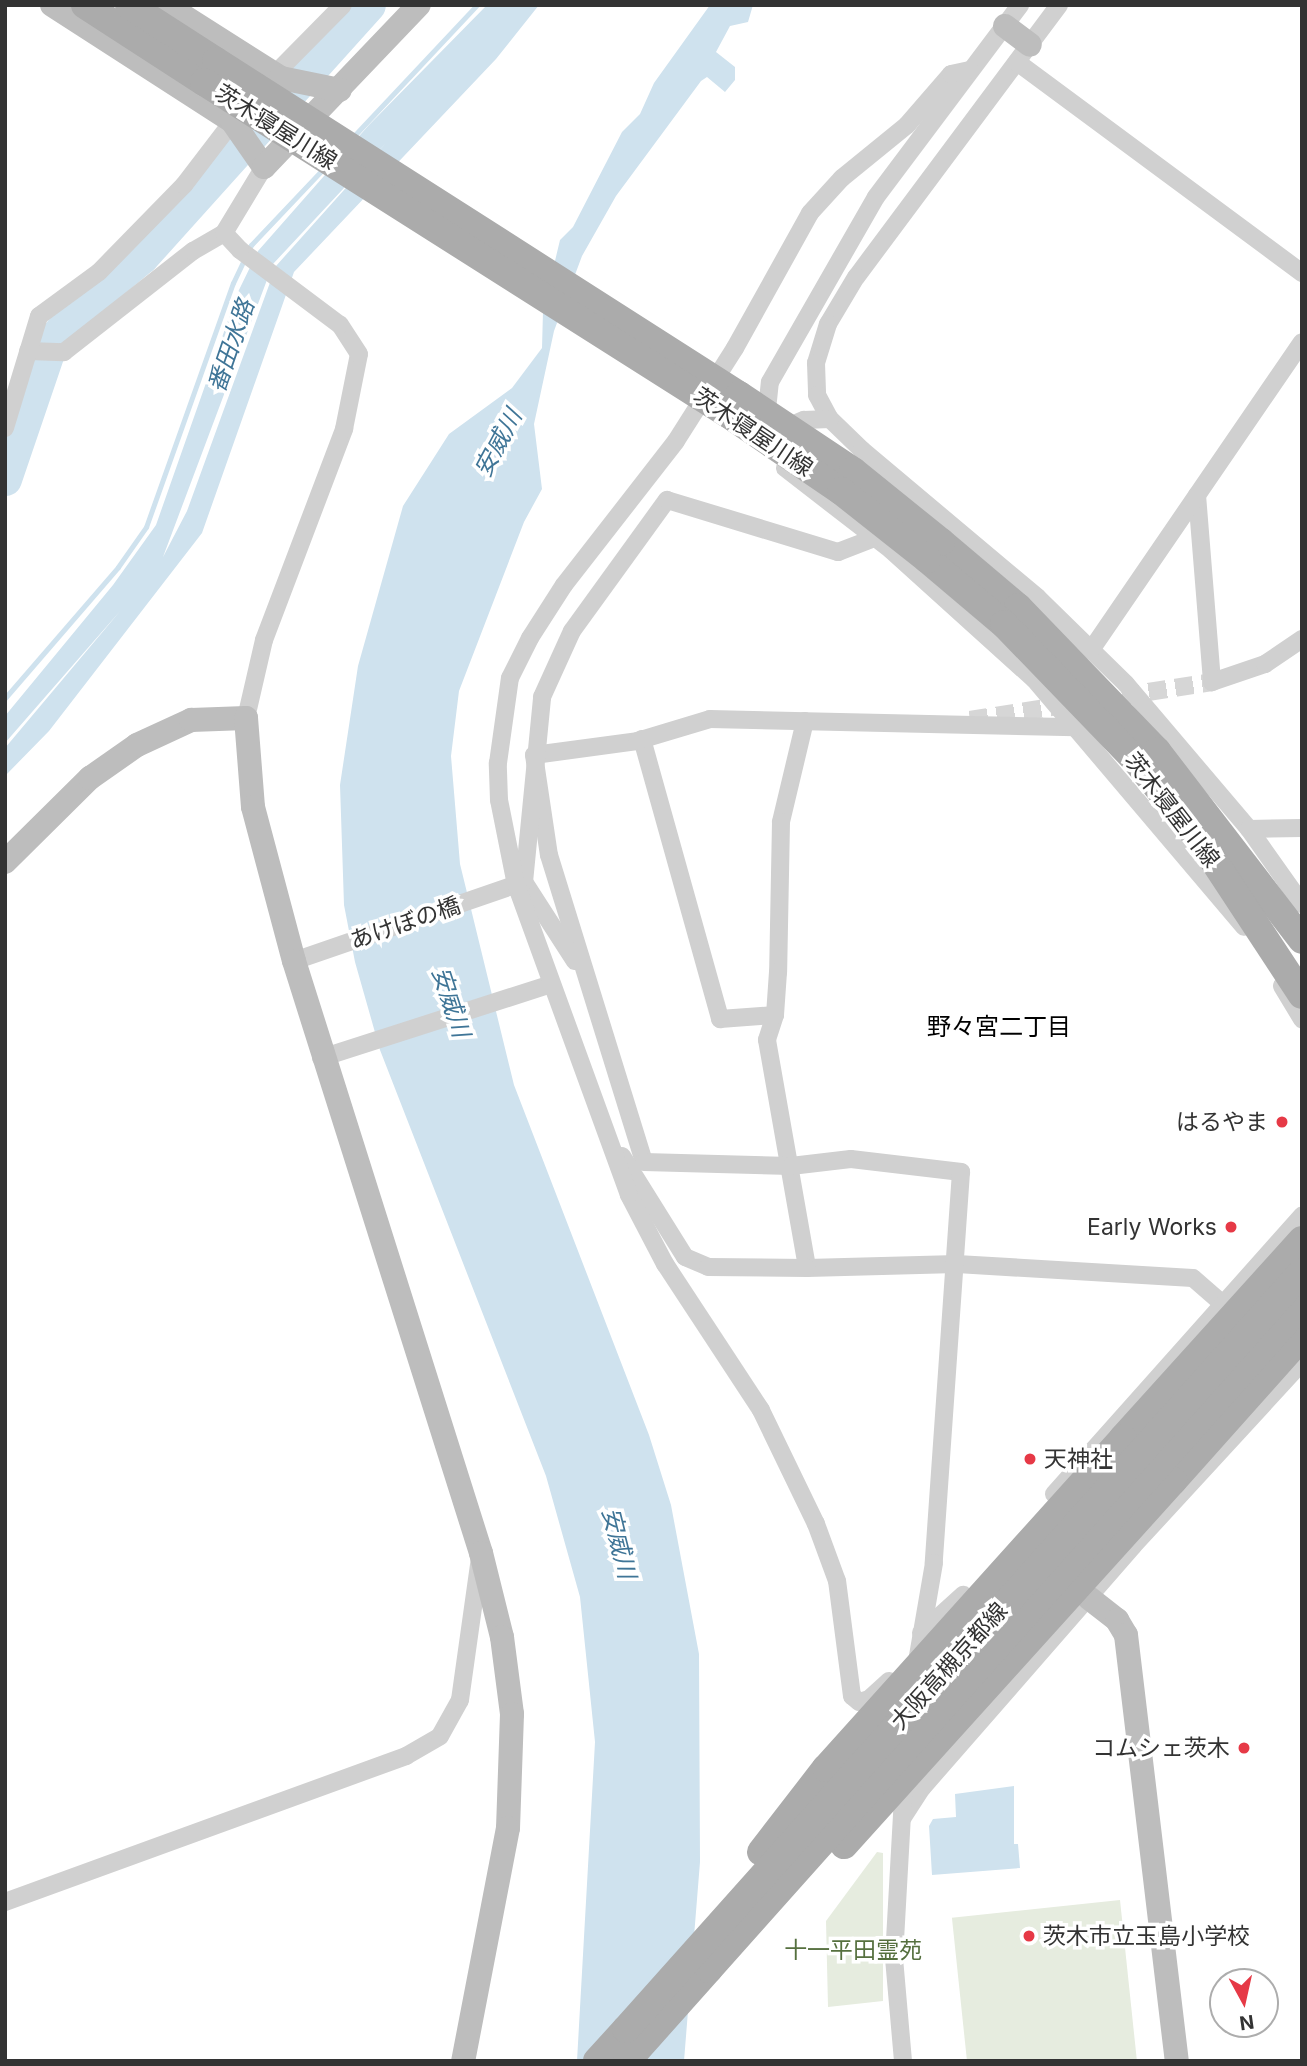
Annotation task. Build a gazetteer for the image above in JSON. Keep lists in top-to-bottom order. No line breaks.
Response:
{"streets":{"main road":["茨木寝屋川線","大阪高槻京都線"],"street":["あけぼの橋"]},"districts":["野々宮二丁目"],"water":["番田水路","安威川"],"parks":["十一平田霊苑"],"places":["はるやま","Early Works","天神社","コムシェ茨木","茨木市立玉島小学校"],"north":"bottom"}
